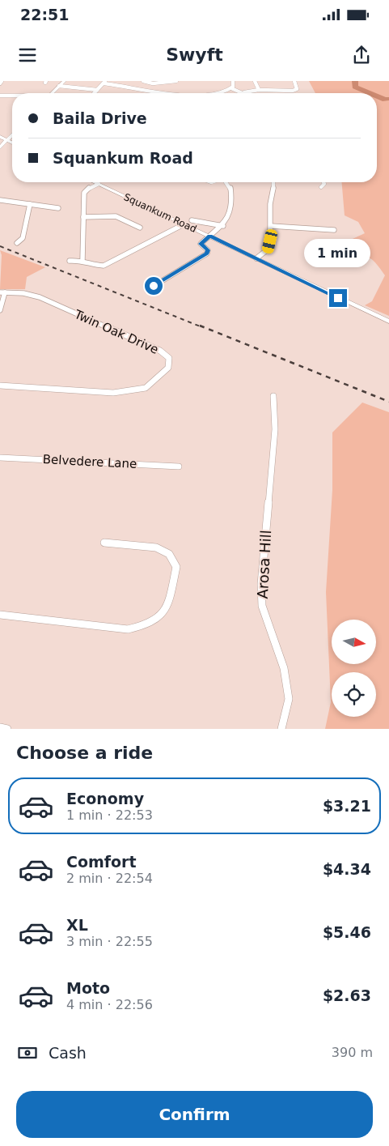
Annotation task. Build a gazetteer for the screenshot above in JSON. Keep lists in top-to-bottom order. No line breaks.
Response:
{"streets":{"main road":["Squankum Road"],"street":["Twin Oak Drive","Belvedere Lane","Arosa Hill"]},"north":"right","page":{"status":"22:51","header":"Swyft","banner":["Baila Drive","Squankum Road"],"bubble":"1 min","heading":"Choose a ride","list":[{"name":"Economy","note":"1 min · 22:53","value":"$3.21"},{"name":"Comfort","note":"2 min · 22:54","value":"$4.34"},{"name":"XL","note":"3 min · 22:55","value":"$5.46"},{"name":"Moto","note":"4 min · 22:56","value":"$2.63"}],"pay":["Cash","390 m"],"buttons":"Confirm"}}
